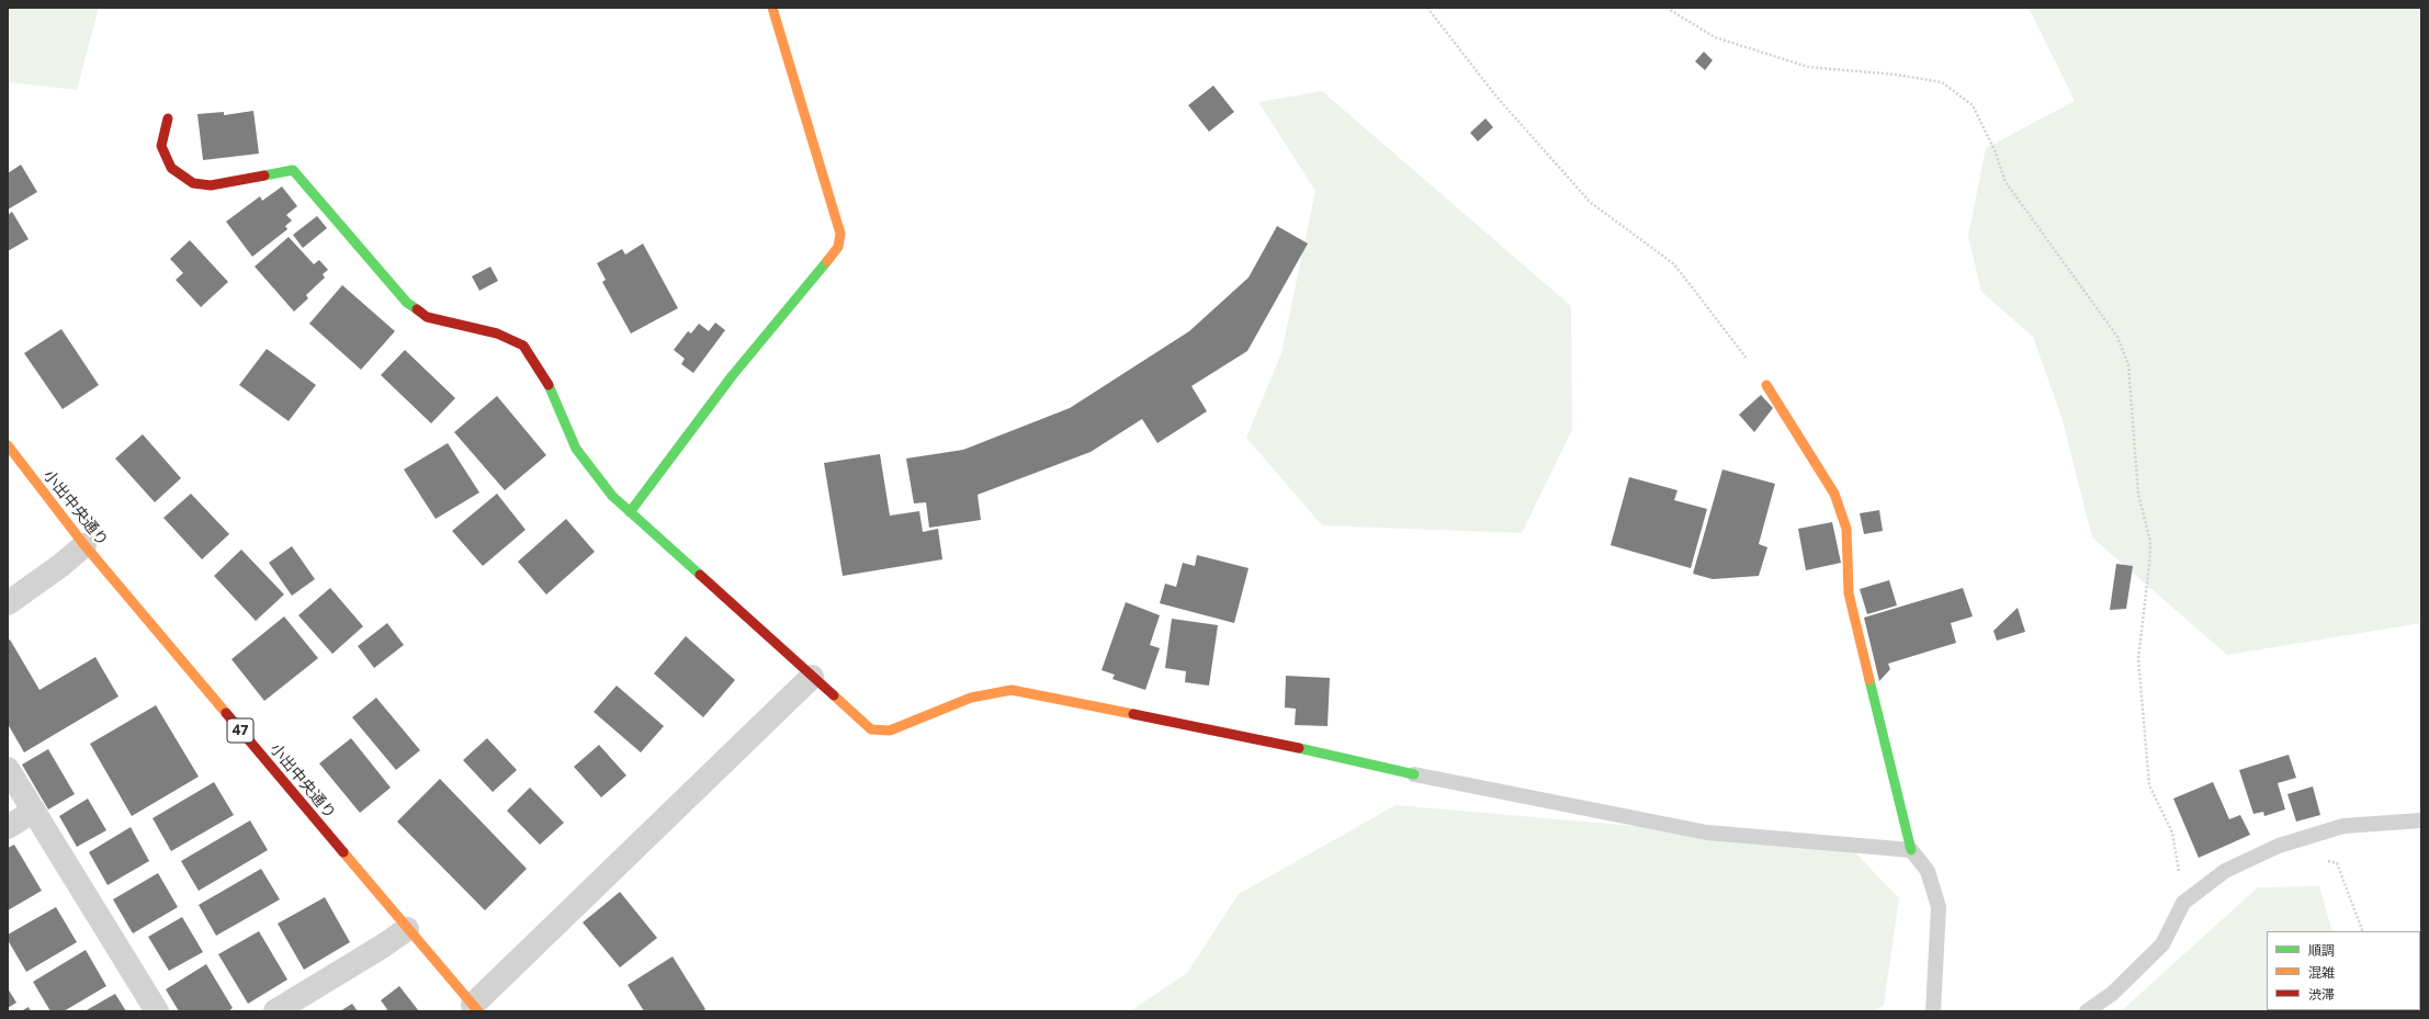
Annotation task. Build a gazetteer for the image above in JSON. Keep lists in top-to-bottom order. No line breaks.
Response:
{"streets":{"street":["小出中央通り","47"]},"legend":["順調","混雑","渋滞"]}
